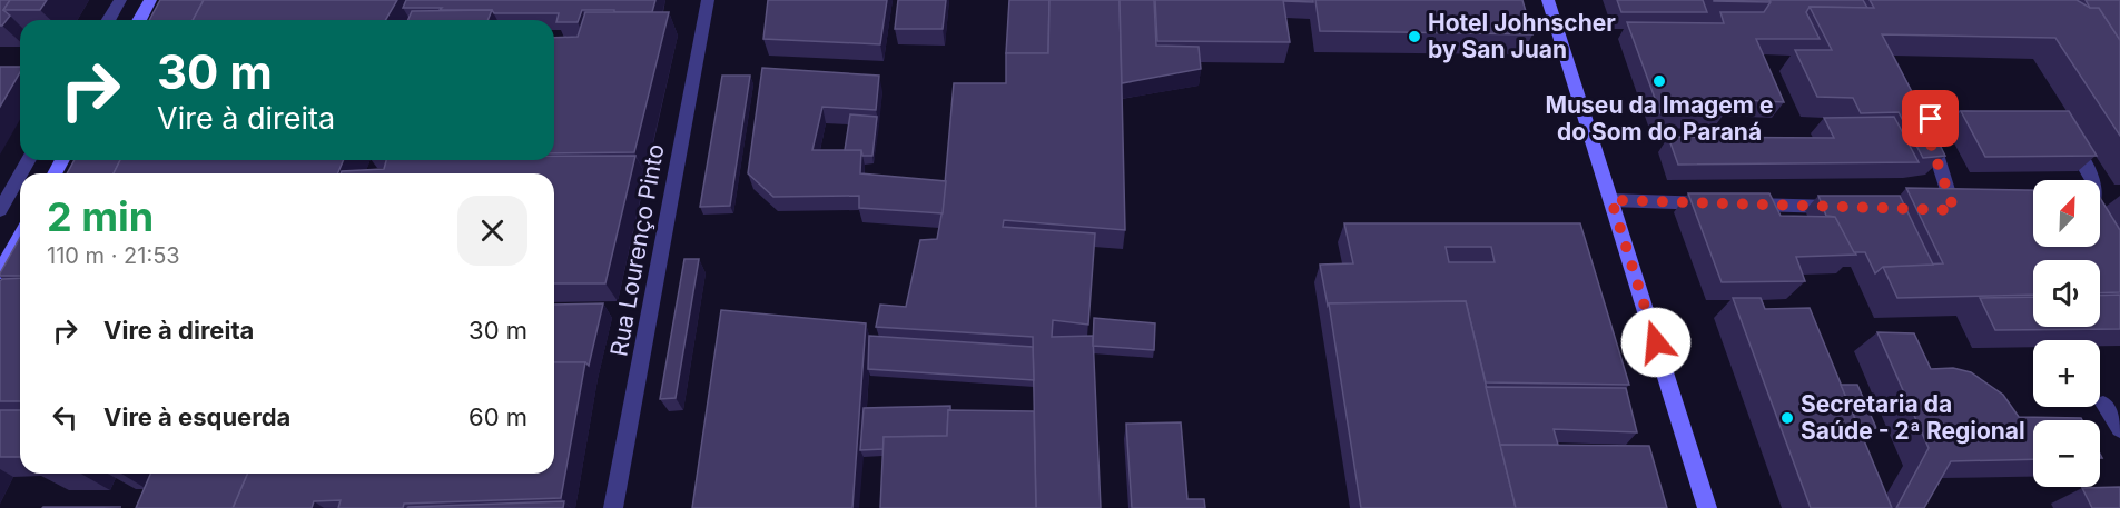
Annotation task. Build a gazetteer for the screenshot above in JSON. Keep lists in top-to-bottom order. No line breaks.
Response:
{"streets":{"lane":["Rua Lourenço Pinto"]},"places":["Hotel Johnscher by San Juan","Museu da Imagem e do Som do Paraná","Secretaria da Saúde - 2ª Regional"],"north":"top right","page":{"turn":["30 m","Vire à direita"],"heading":["2 min","110 m · 21:53"],"map_buttons":["+","−"],"list":[{"name":"Vire à direita","value":"30 m"},{"name":"Vire à esquerda","value":"60 m"}]}}
